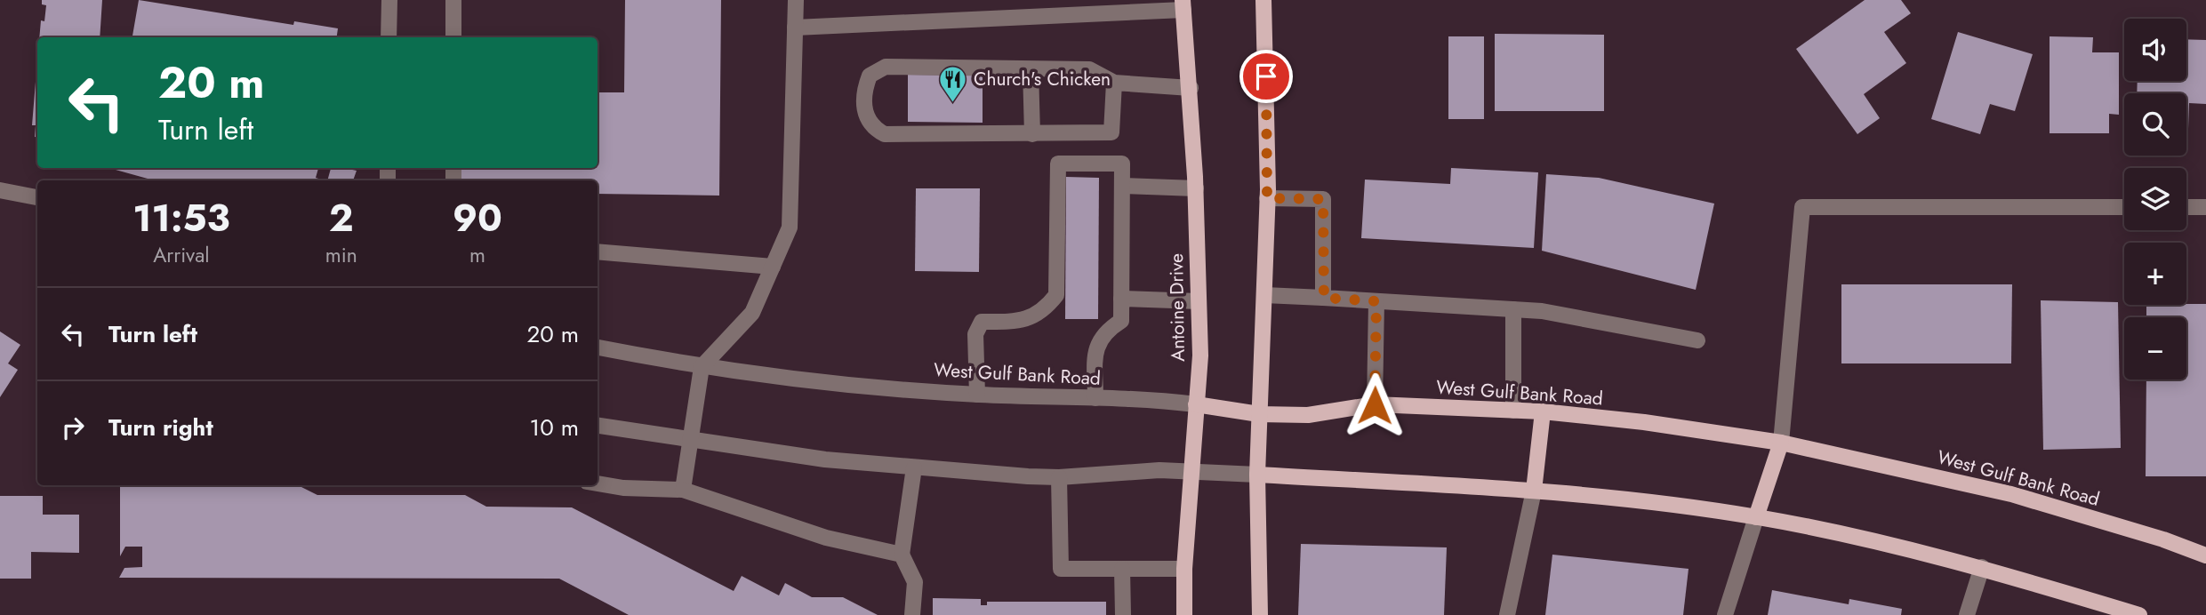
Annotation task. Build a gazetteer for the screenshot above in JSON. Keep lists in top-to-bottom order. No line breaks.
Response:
{"streets":{"main road":["Antoine Drive","West Gulf Bank Road"]},"crossings":[["Antoine Drive","West Gulf Bank Road"]],"places":{"restaurant":["Church's Chicken"]},"page":{"map_buttons":["+","−"],"turn":["20 m","Turn left"],"eta":["11:53","Arrival","2","min","90","m"],"list":[{"name":"Turn left","value":"20 m"},{"name":"Turn right","value":"10 m"}]}}
